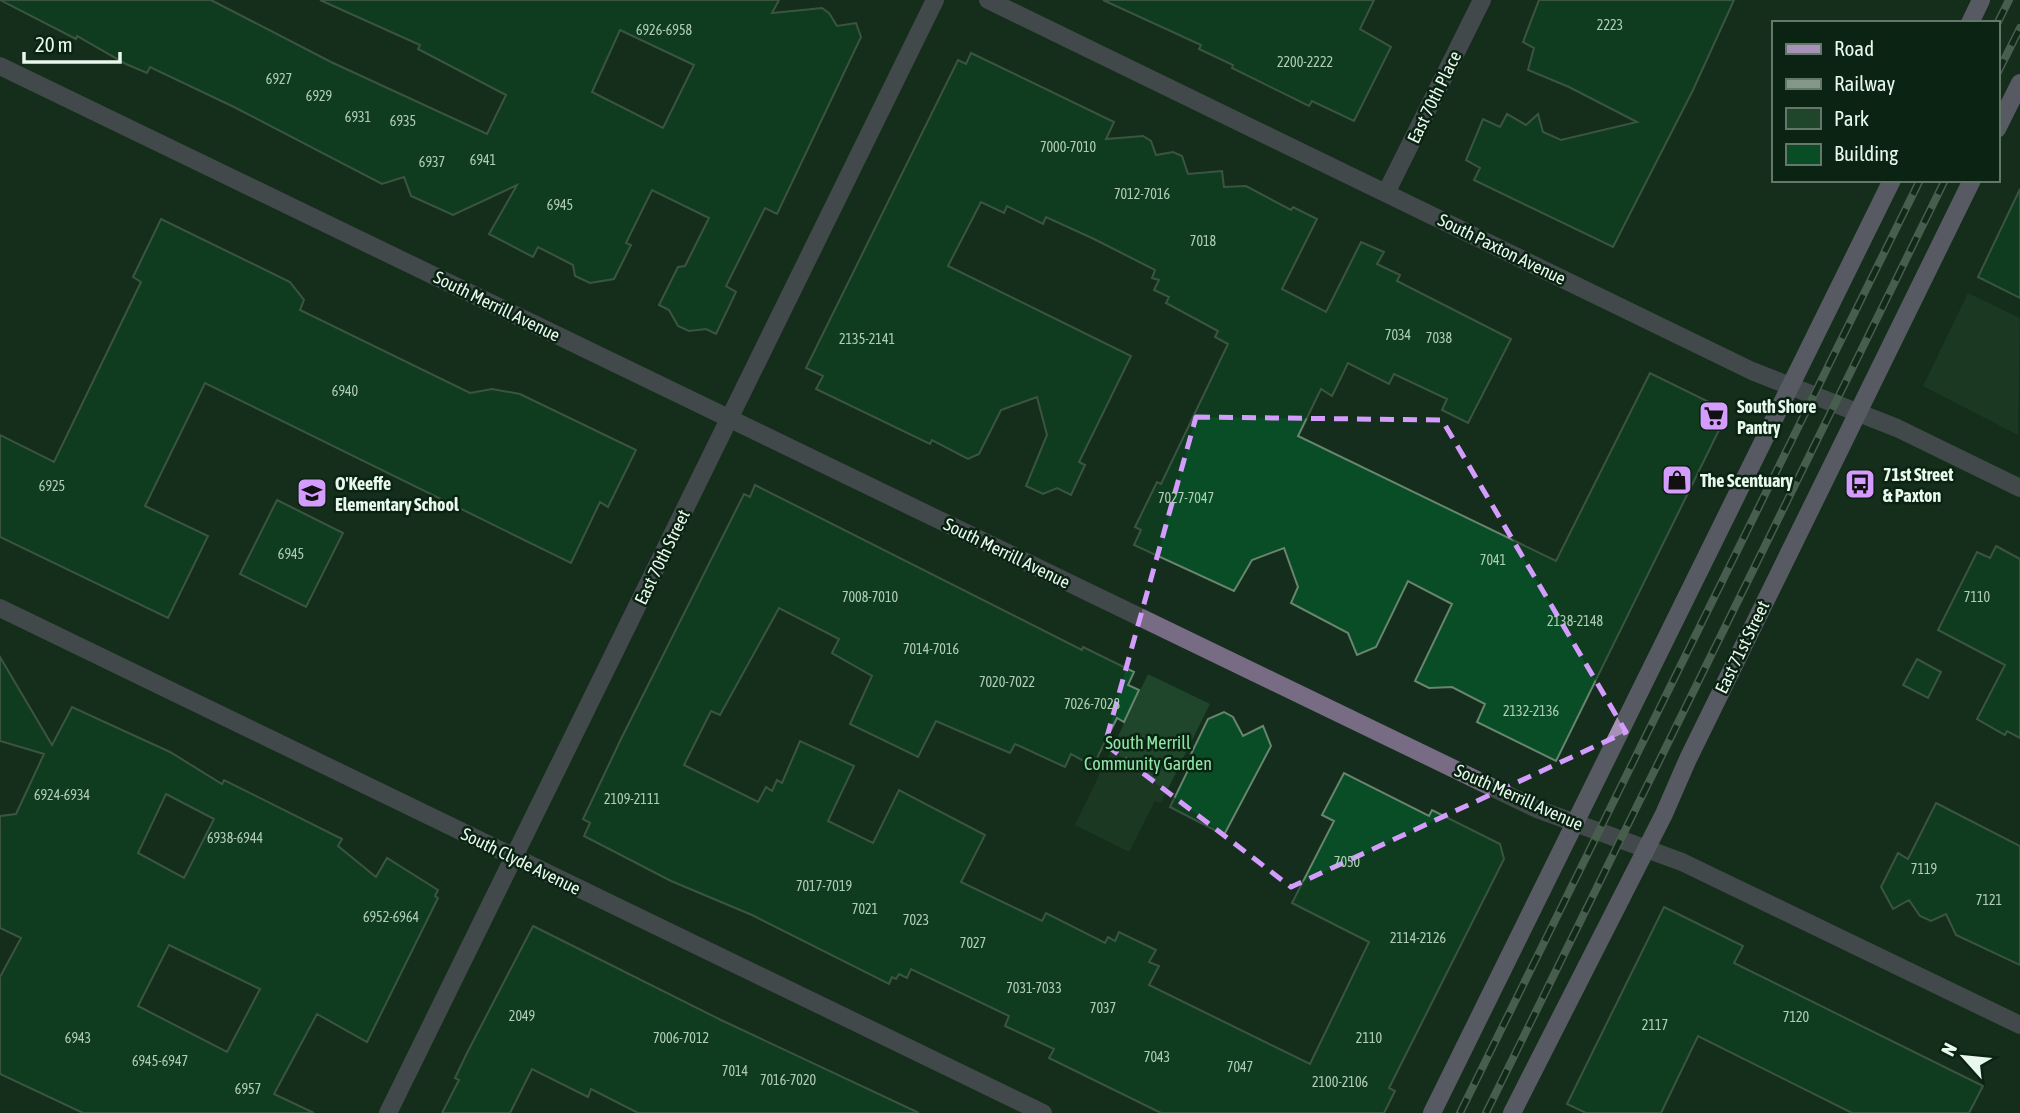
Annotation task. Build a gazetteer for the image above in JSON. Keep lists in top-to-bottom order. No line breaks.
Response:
{"streets":{"main road":["East 71st Street"],"street":["East 70th Place","South Paxton Avenue","South Merrill Avenue","East 70th Street","South Clyde Avenue"]},"crossings":[["East 70th Place","South Paxton Avenue"],["South Paxton Avenue","East 71st Street"],["South Merrill Avenue","East 70th Street"],["South Merrill Avenue","East 71st Street"],["East 70th Street","South Clyde Avenue"]],"parks":["South Merrill Community Garden"],"places":{"supermarket":["South Shore Pantry"],"shop":["The Scentuary"],"bus stop":["71st Street & Paxton"],"school or university":["O'Keeffe Elementary School"]},"house_numbers":["2223","6926-6958","2200-2222","6927","6929","6931","6935","7000-7010","6941","6937","7012-7016","6945","7018","7034","7038","2135-2141","6940","6925","7027-7047","6945","7041","7008-7010","7110","2138-2148","7014-7016","7020-7022","7026-7028","2132-2136","6924-6934","2109-2111","6938-6944","7050","7119","7017-7019","7121","7021","6952-6964","7023","2114-2126","7027","7031-7033","7037","2049","7120","2117","6943","7006-7012","2110","7043","6945-6947","7047","7014","7016-7020","2100-2106","6957"],"legend":["Road","Railway","Park","Building"],"scale_bar":"20 m","north":"top left"}
